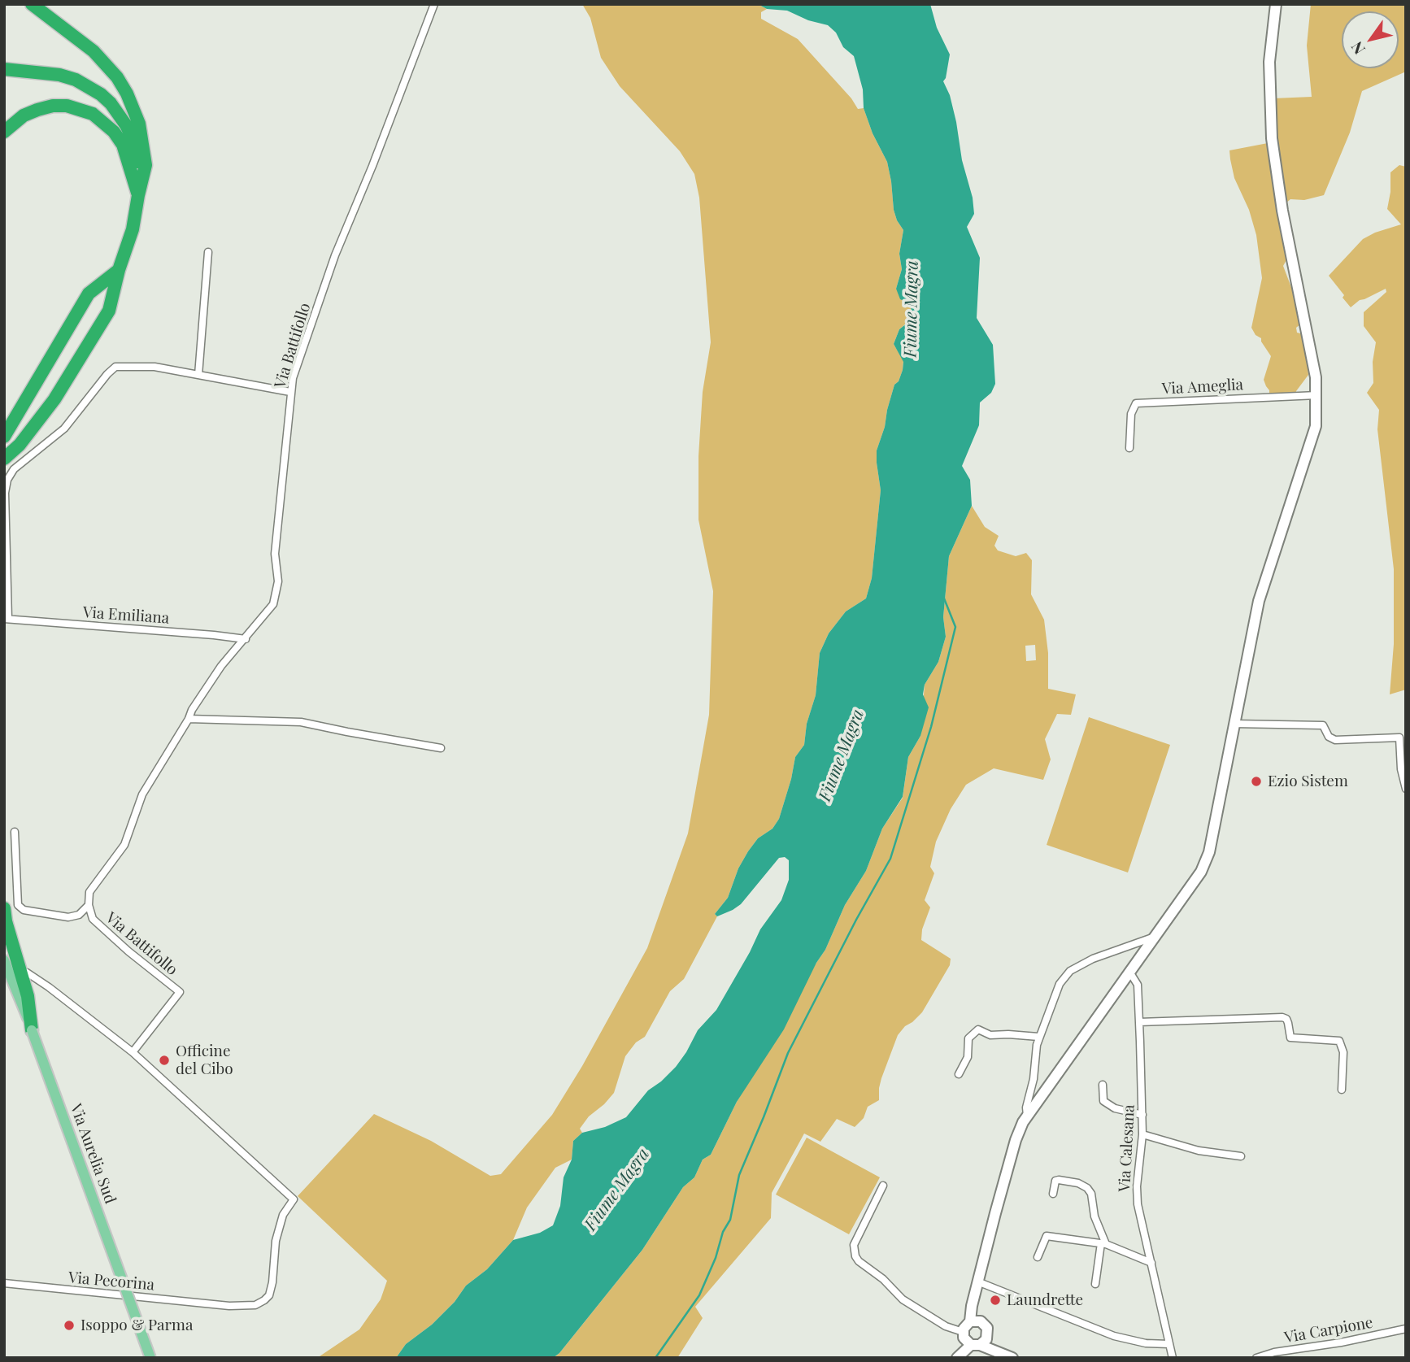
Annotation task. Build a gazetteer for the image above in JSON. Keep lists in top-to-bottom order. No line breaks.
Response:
{"streets":{"main road":["Via Aurelia Sud"],"street":["Via Battifollo","Via Ameglia","Via Emiliana","Via Calesana","Via Pecorina","Via Carpione"]},"crossings":[["Via Battifollo","Via Emiliana"],["Via Battifollo","Via Pecorina"]],"water":["Fiume Magra"],"places":["Ezio Sistem","Officine del Cibo","Laundrette","Isoppo & Parma"],"north":"bottom left"}
